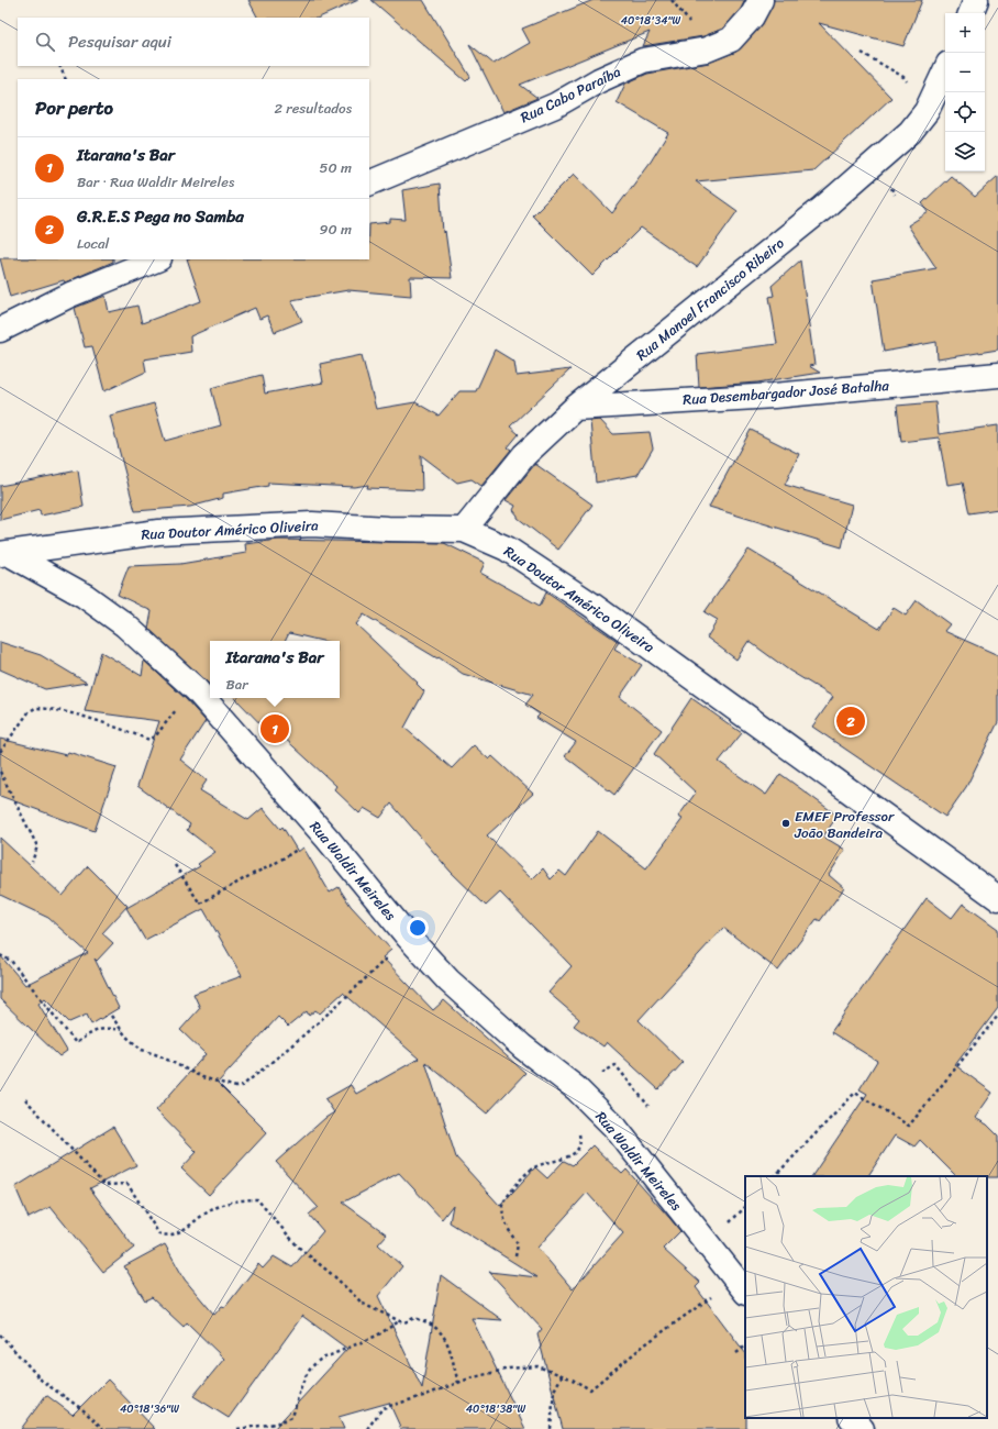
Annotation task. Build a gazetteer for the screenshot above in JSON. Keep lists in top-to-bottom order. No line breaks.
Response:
{"streets":{"street":["Rua Cabo Paraíba","Rua Manoel Francisco Ribeiro","Rua Desembargador José Batalha","Rua Doutor Américo Oliveira","Rua Waldir Meireles"]},"crossings":[["Rua Manoel Francisco Ribeiro","Rua Desembargador José Batalha"],["Rua Manoel Francisco Ribeiro","Rua Doutor Américo Oliveira"],["Rua Doutor Américo Oliveira","Rua Waldir Meireles"]],"places":["EMEF Professor João Bandeira"],"page":{"map_buttons":["+","−"],"search":"Pesquisar aqui","heading":["Por perto","2 resultados"],"list":[{"mark":"1","name":"Itarana's Bar","note":"Bar · Rua Waldir Meireles","value":"50 m"},{"mark":"2","name":"G.R.E.S Pega no Samba","note":"Local","value":"90 m"}],"popup":["Itarana's Bar","Bar"],"pins":["2","1"]},"coordinates":["40°18'34\"W","40°18'36\"W","40°18'38\"W"]}
